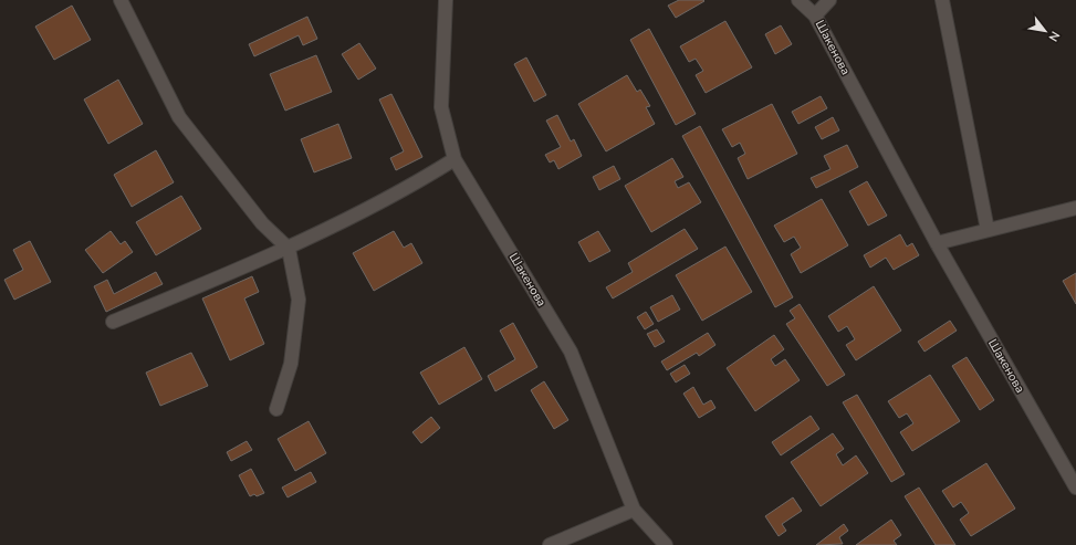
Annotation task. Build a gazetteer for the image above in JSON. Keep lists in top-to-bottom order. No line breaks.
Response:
{"streets":{"street":["Шакенова"]},"north":"bottom right"}
